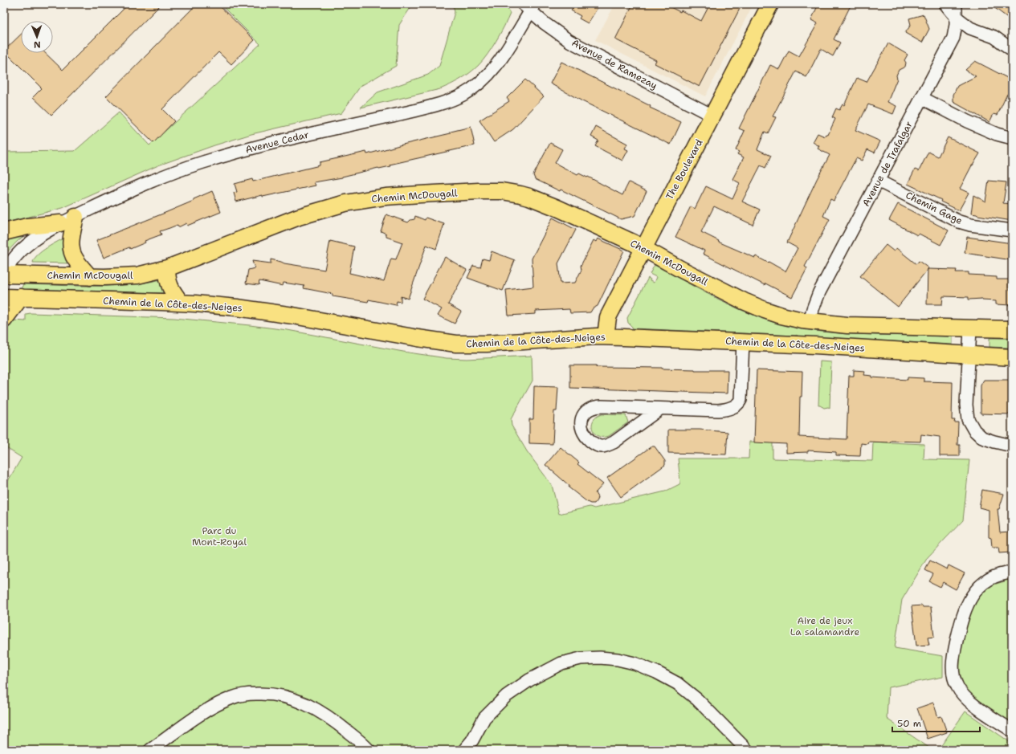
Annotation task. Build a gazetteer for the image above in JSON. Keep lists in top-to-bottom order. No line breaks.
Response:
{"streets":{"main road":["The Boulevard","Chemin McDougall","Chemin de la Côte-des-Neiges"],"street":["Avenue de Ramezay","Avenue Cedar","Avenue de Trafalgar","Chemin Gage"]},"crossings":[["Avenue de Ramezay","Avenue Cedar"],["Avenue de Ramezay","The Boulevard"],["Avenue Cedar","Chemin McDougall"],["Avenue de Trafalgar","Chemin McDougall"],["Avenue de Trafalgar","Chemin Gage"],["The Boulevard","Chemin McDougall"],["The Boulevard","Chemin de la Côte-des-Neiges"]],"parks":["Parc du Mont-Royal","Aire de jeux La salamandre"],"scale_bar":"50 m","north":"bottom"}
